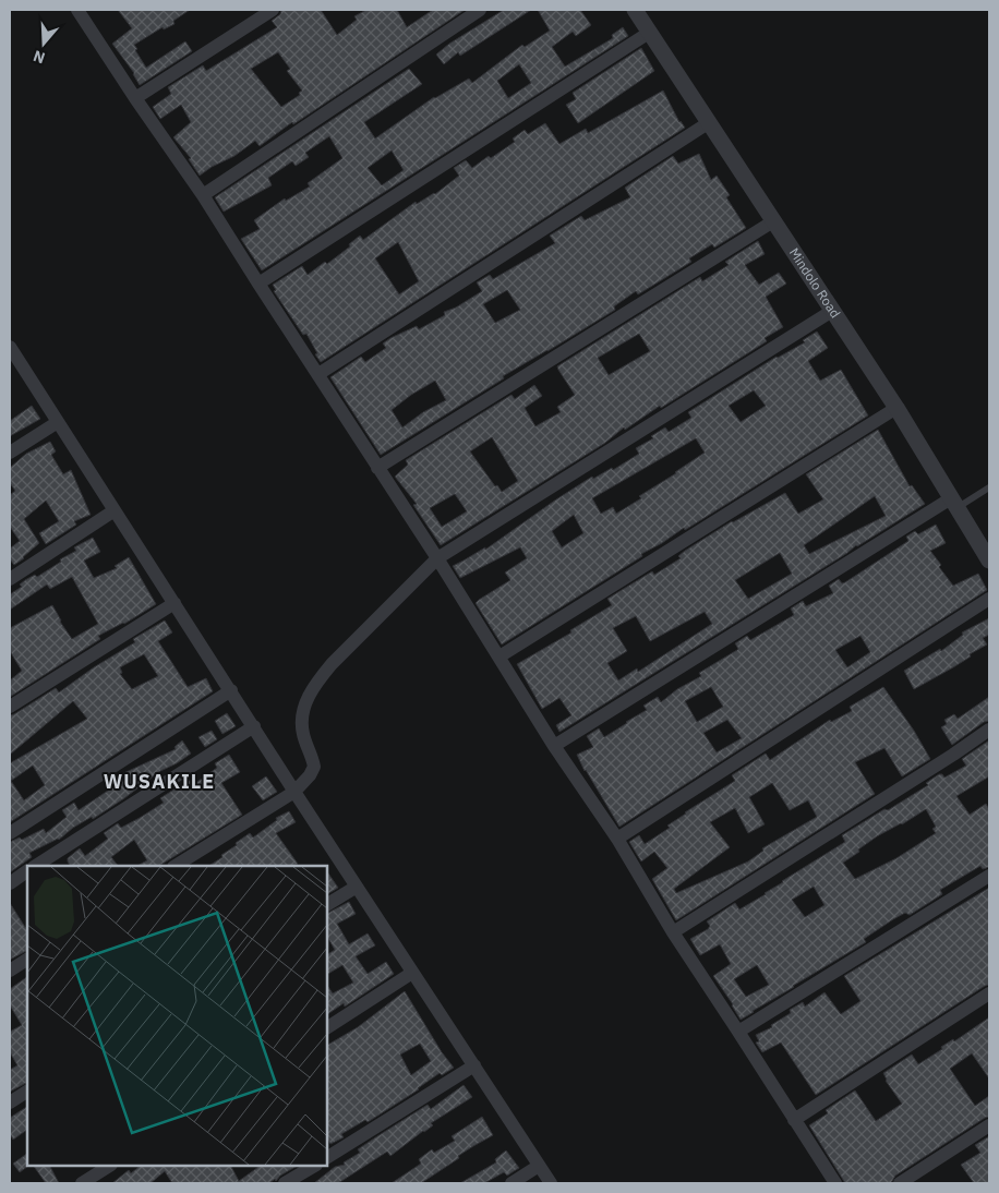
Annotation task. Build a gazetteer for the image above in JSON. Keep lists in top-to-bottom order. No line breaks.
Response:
{"streets":{"street":["Mindolo Road"]},"districts":["WUSAKILE"],"north":"bottom"}
